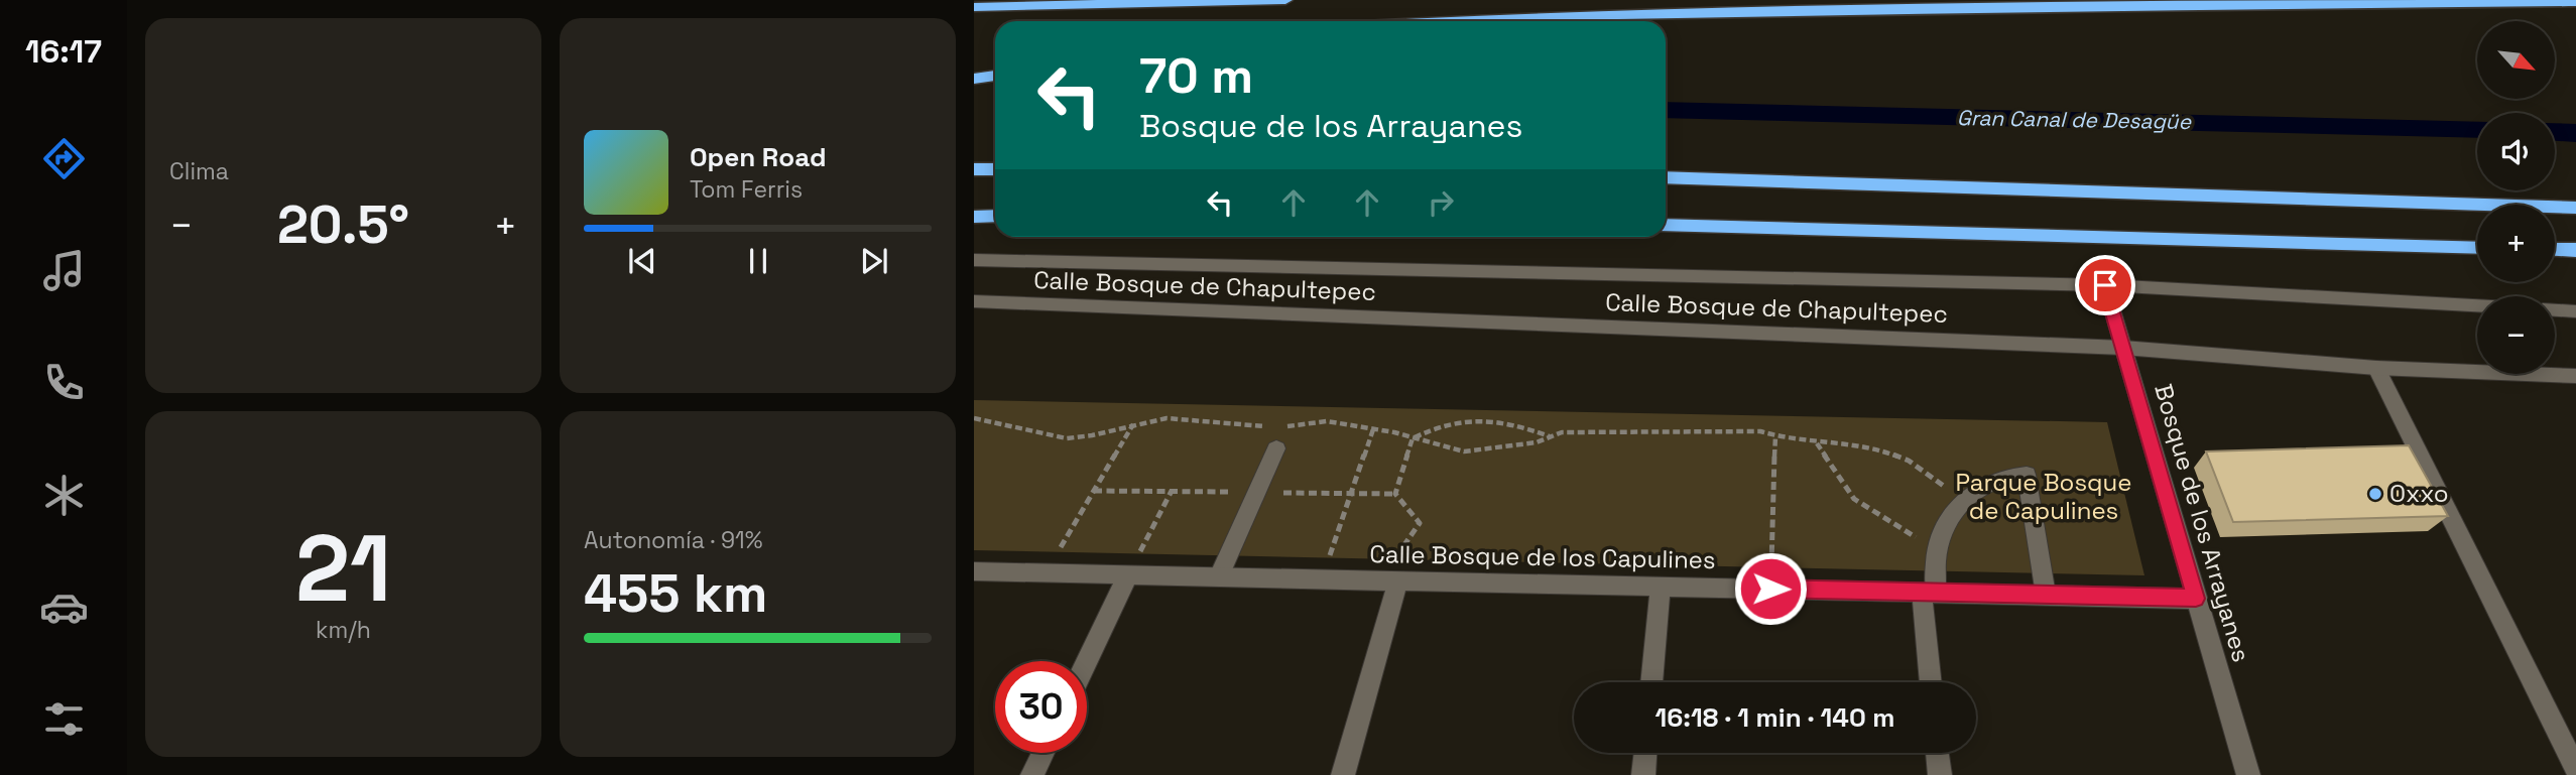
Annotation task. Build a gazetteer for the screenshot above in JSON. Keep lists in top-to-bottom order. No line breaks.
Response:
{"streets":{"main road":["Calle Bosque de Chapultepec","Bosque de los Arrayanes","Calle Bosque de los Capulines"]},"crossings":[["Calle Bosque de Chapultepec","Bosque de los Arrayanes"],["Bosque de los Arrayanes","Calle Bosque de los Capulines"]],"water":["Gran Canal de Desagüe"],"parks":["Parque Bosque de Capulines"],"places":["Oxxo"],"north":"bottom right","page":{"tabs":"16:17","tile":["Clima",["21","km/h"],["Autonomía · 91%","455 km"]],"map_buttons":["+","−"],"turn":["70 m","Bosque de los Arrayanes"],"song":["Open Road","Tom Ferris"],"heat":["−","20.5°","+"],"limit":"30","trip":"16:18 · 1 min · 140 m"}}
